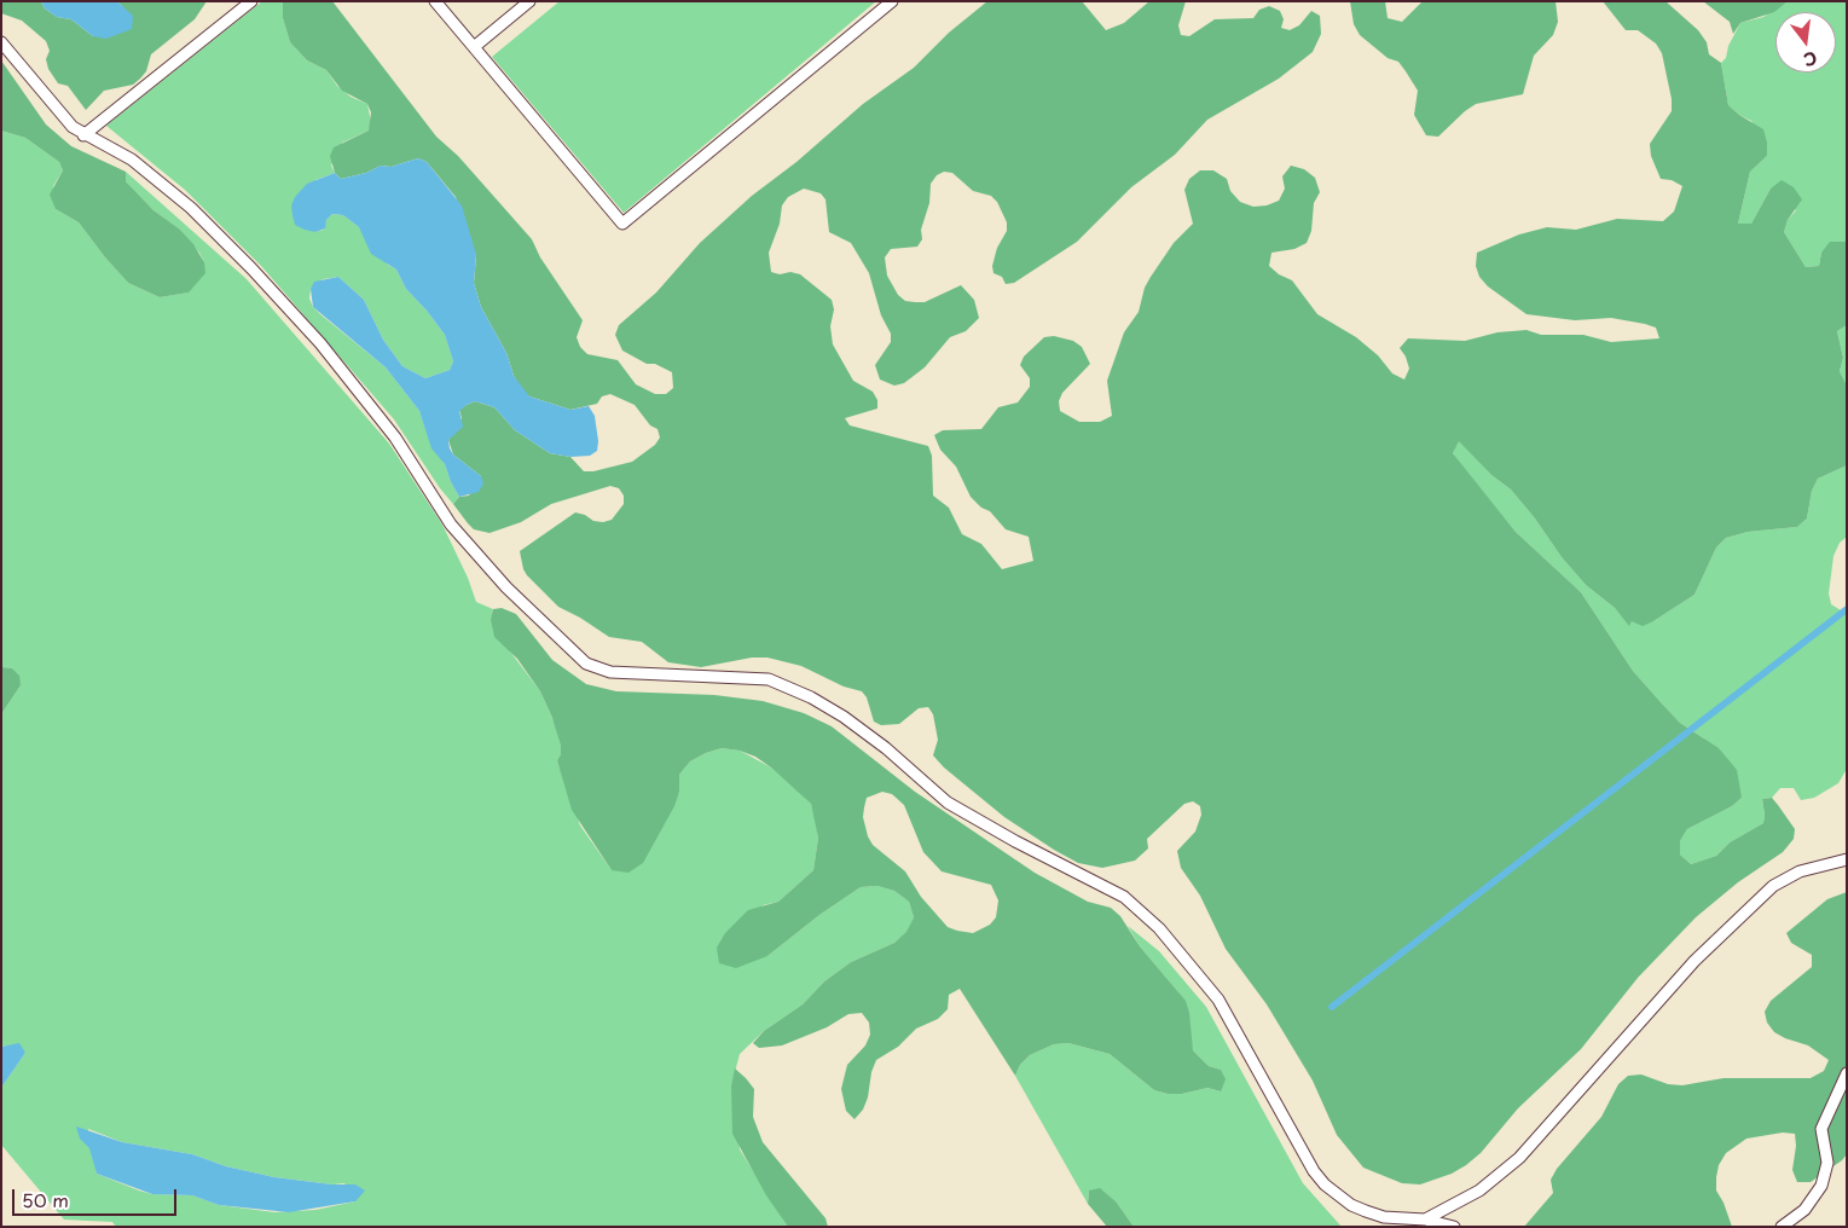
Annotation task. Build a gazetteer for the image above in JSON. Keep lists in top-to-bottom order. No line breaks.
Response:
{"scale_bar":"50 m","north":"bottom"}
